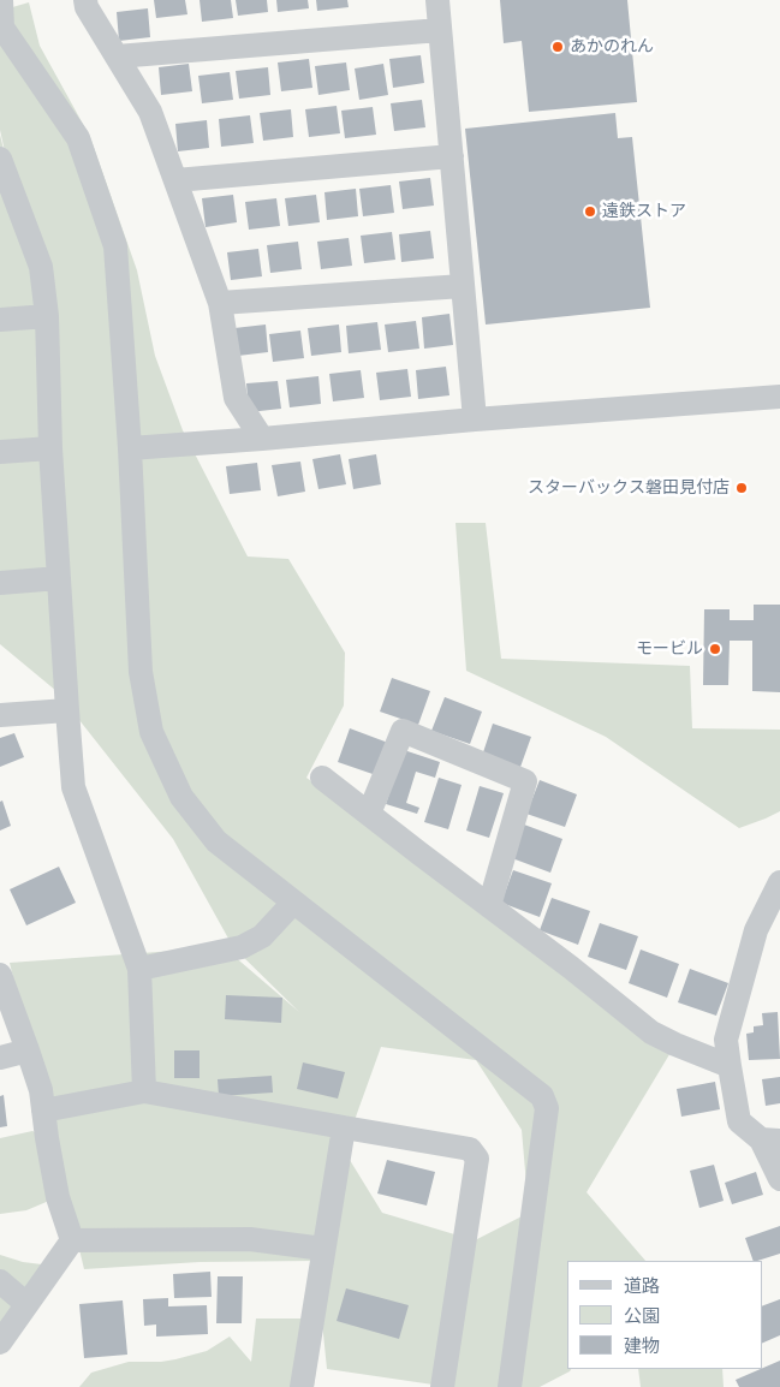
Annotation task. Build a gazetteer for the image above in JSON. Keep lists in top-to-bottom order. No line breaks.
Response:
{"places":["あかのれん","遠鉄ストア","スターバックス磐田見付店","モービル"],"legend":["道路","公園","建物"]}
